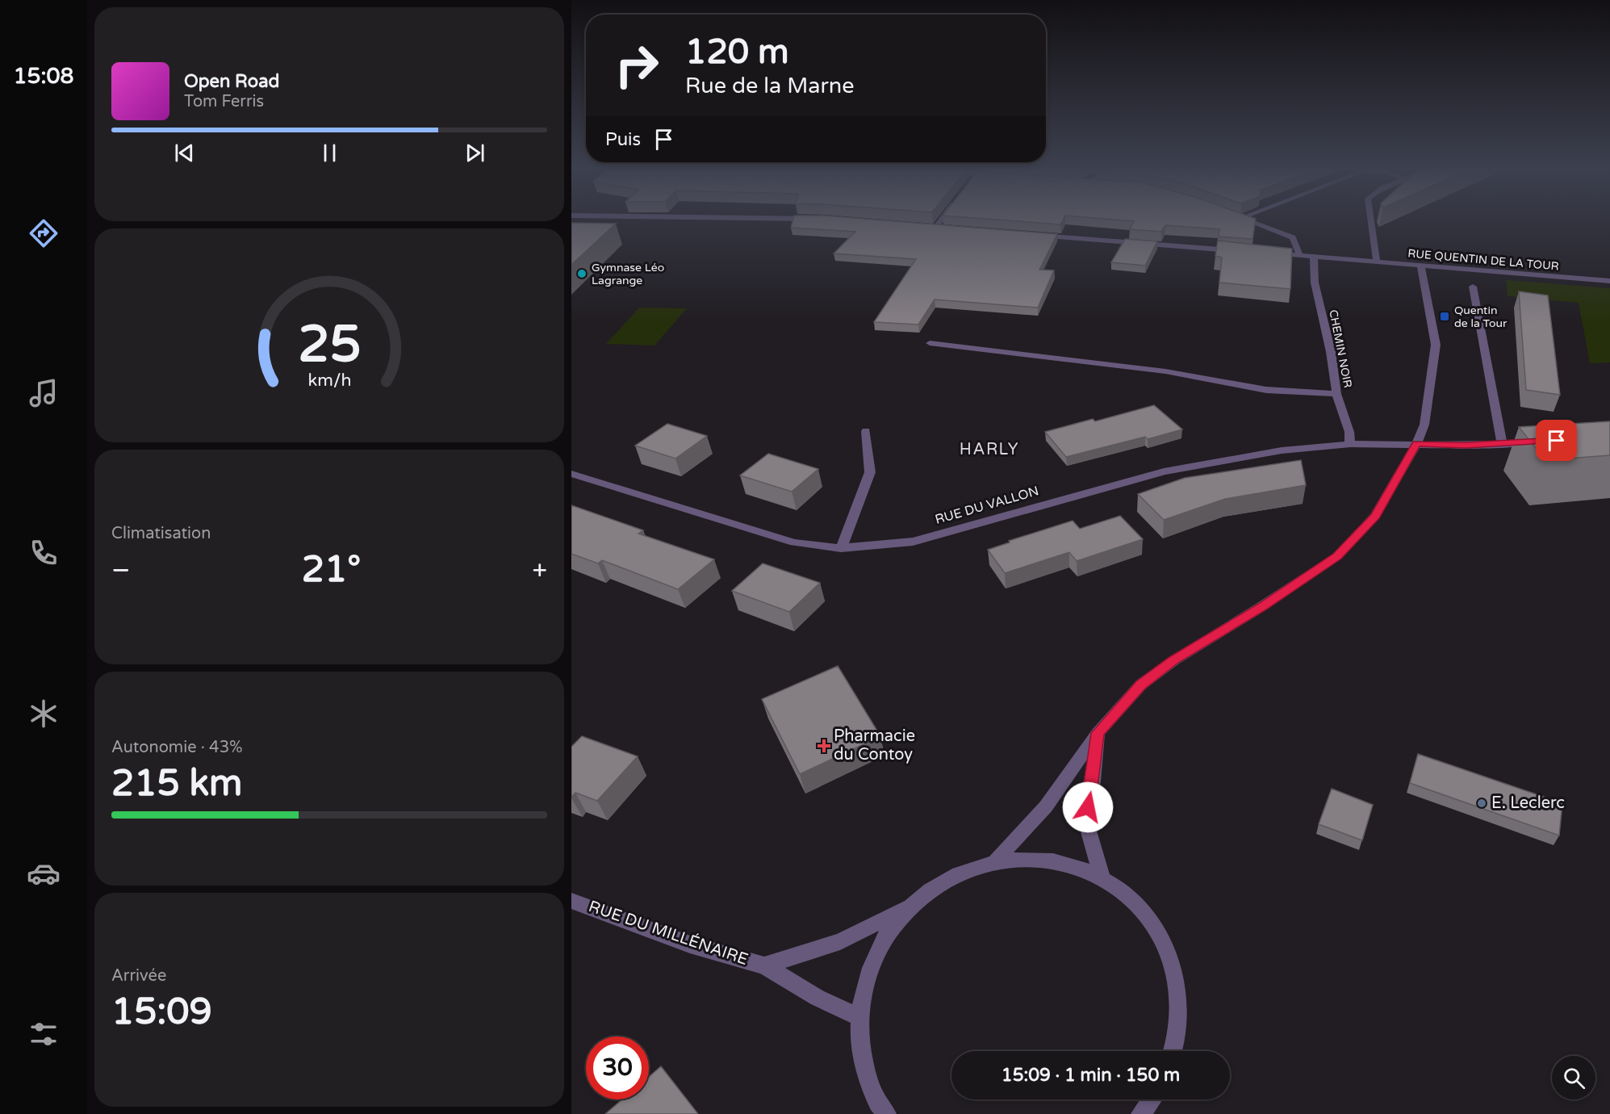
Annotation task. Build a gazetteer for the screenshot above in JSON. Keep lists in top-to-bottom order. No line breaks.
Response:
{"streets":{"street":["RUE QUENTIN DE LA TOUR","CHEMIN NOIR","RUE DU VALLON","RUE DU MILLÉNAIRE"]},"crossings":[["RUE QUENTIN DE LA TOUR","CHEMIN NOIR"],["CHEMIN NOIR","RUE DU VALLON"]],"districts":["HARLY"],"places":{"other":["Gymnase Léo Lagrange","E. Leclerc"],"transit":["Quentin de la Tour"],"health":["Pharmacie du Contoy"]},"page":{"tabs":"15:08","turn":["120 m","Rue de la Marne"],"song":["Open Road","Tom Ferris"],"then":"Puis","tile":["Climatisation",["Autonomie · 43%","215 km"],["Arrivée","15:09"]],"heat":["−","21°","+"],"limit":"30","trip":"15:09 · 1 min · 150 m","gauge":["25","km/h"]}}
